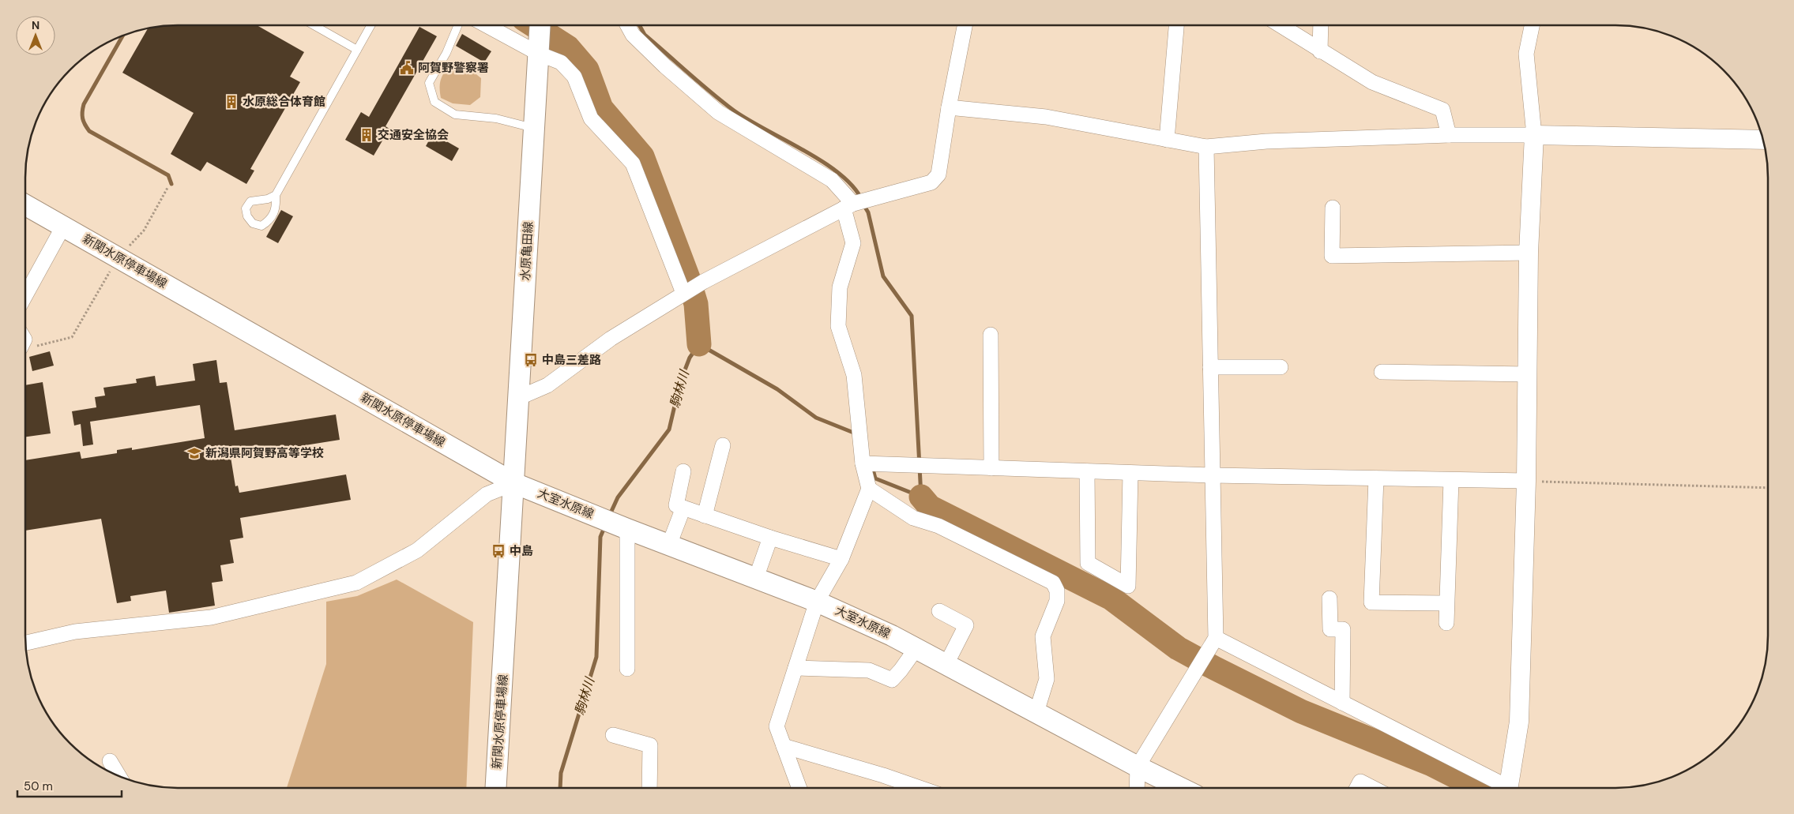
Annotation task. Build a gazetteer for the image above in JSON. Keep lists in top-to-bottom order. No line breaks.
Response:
{"streets":{"main road":["水原亀田線","新関水原停車場線","大室水原線"]},"crossings":[["水原亀田線","新関水原停車場線"],["水原亀田線","大室水原線"],["新関水原停車場線","大室水原線"]],"water":["駒林川"],"places":{"public building":["阿賀野警察署"],"building":["水原総合体育館","交通安全協会"],"bus stop":["中島三差路","中島"],"school or university":["新潟県阿賀野高等学校"]},"scale_bar":"50 m","north":"top"}
